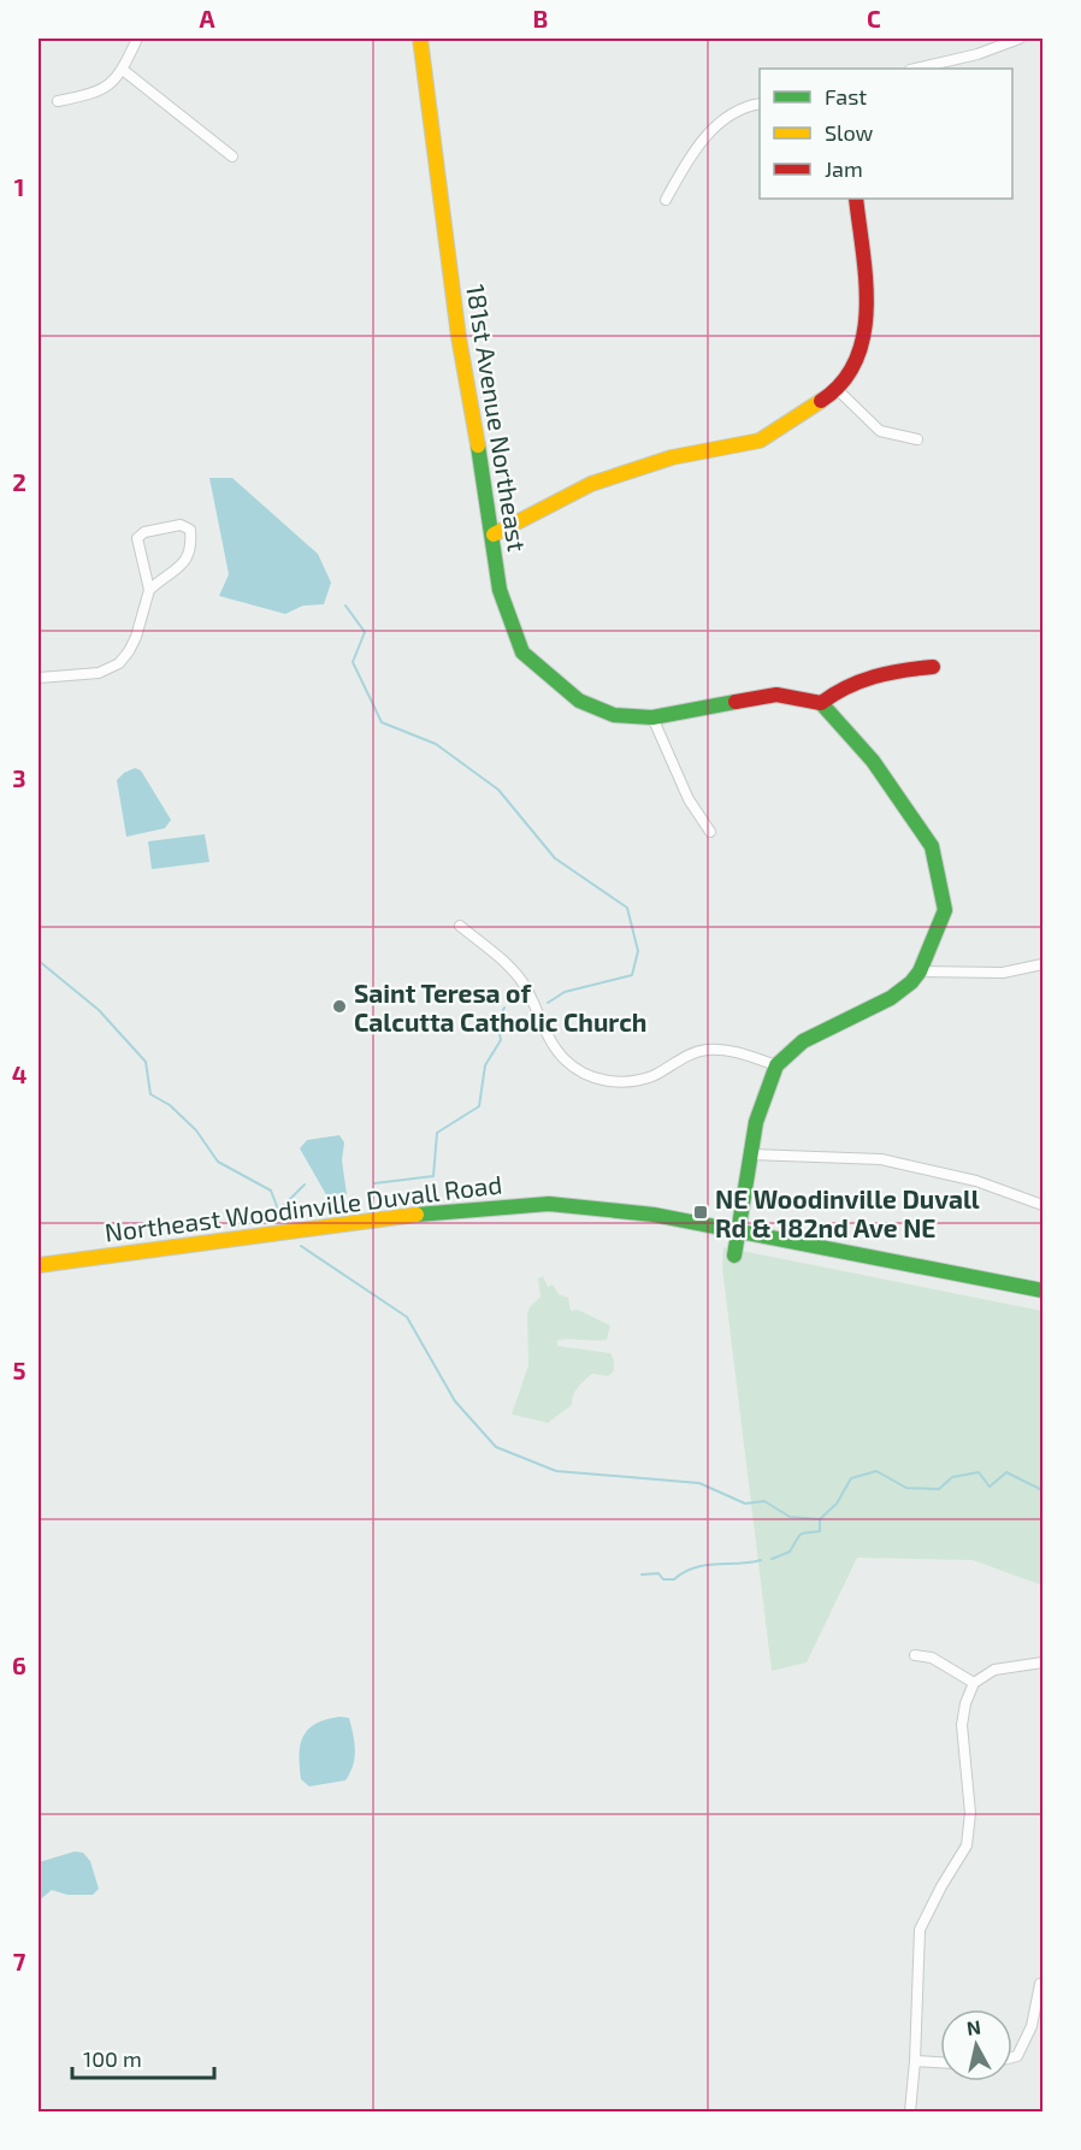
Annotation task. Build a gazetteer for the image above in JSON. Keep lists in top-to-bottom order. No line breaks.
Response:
{"streets":{"street":["181st Avenue Northeast","Northeast Woodinville Duvall Road"]},"places":{"other":["Saint Teresa of Calcutta Catholic Church"],"transit":["NE Woodinville Duvall Rd & 182nd Ave NE"]},"legend":["Fast","Slow","Jam"],"scale_bar":"100 m","north":"top","grid":{"columns":["A","B","C"],"rows":["1","2","3","4","5","6","7"]}}
